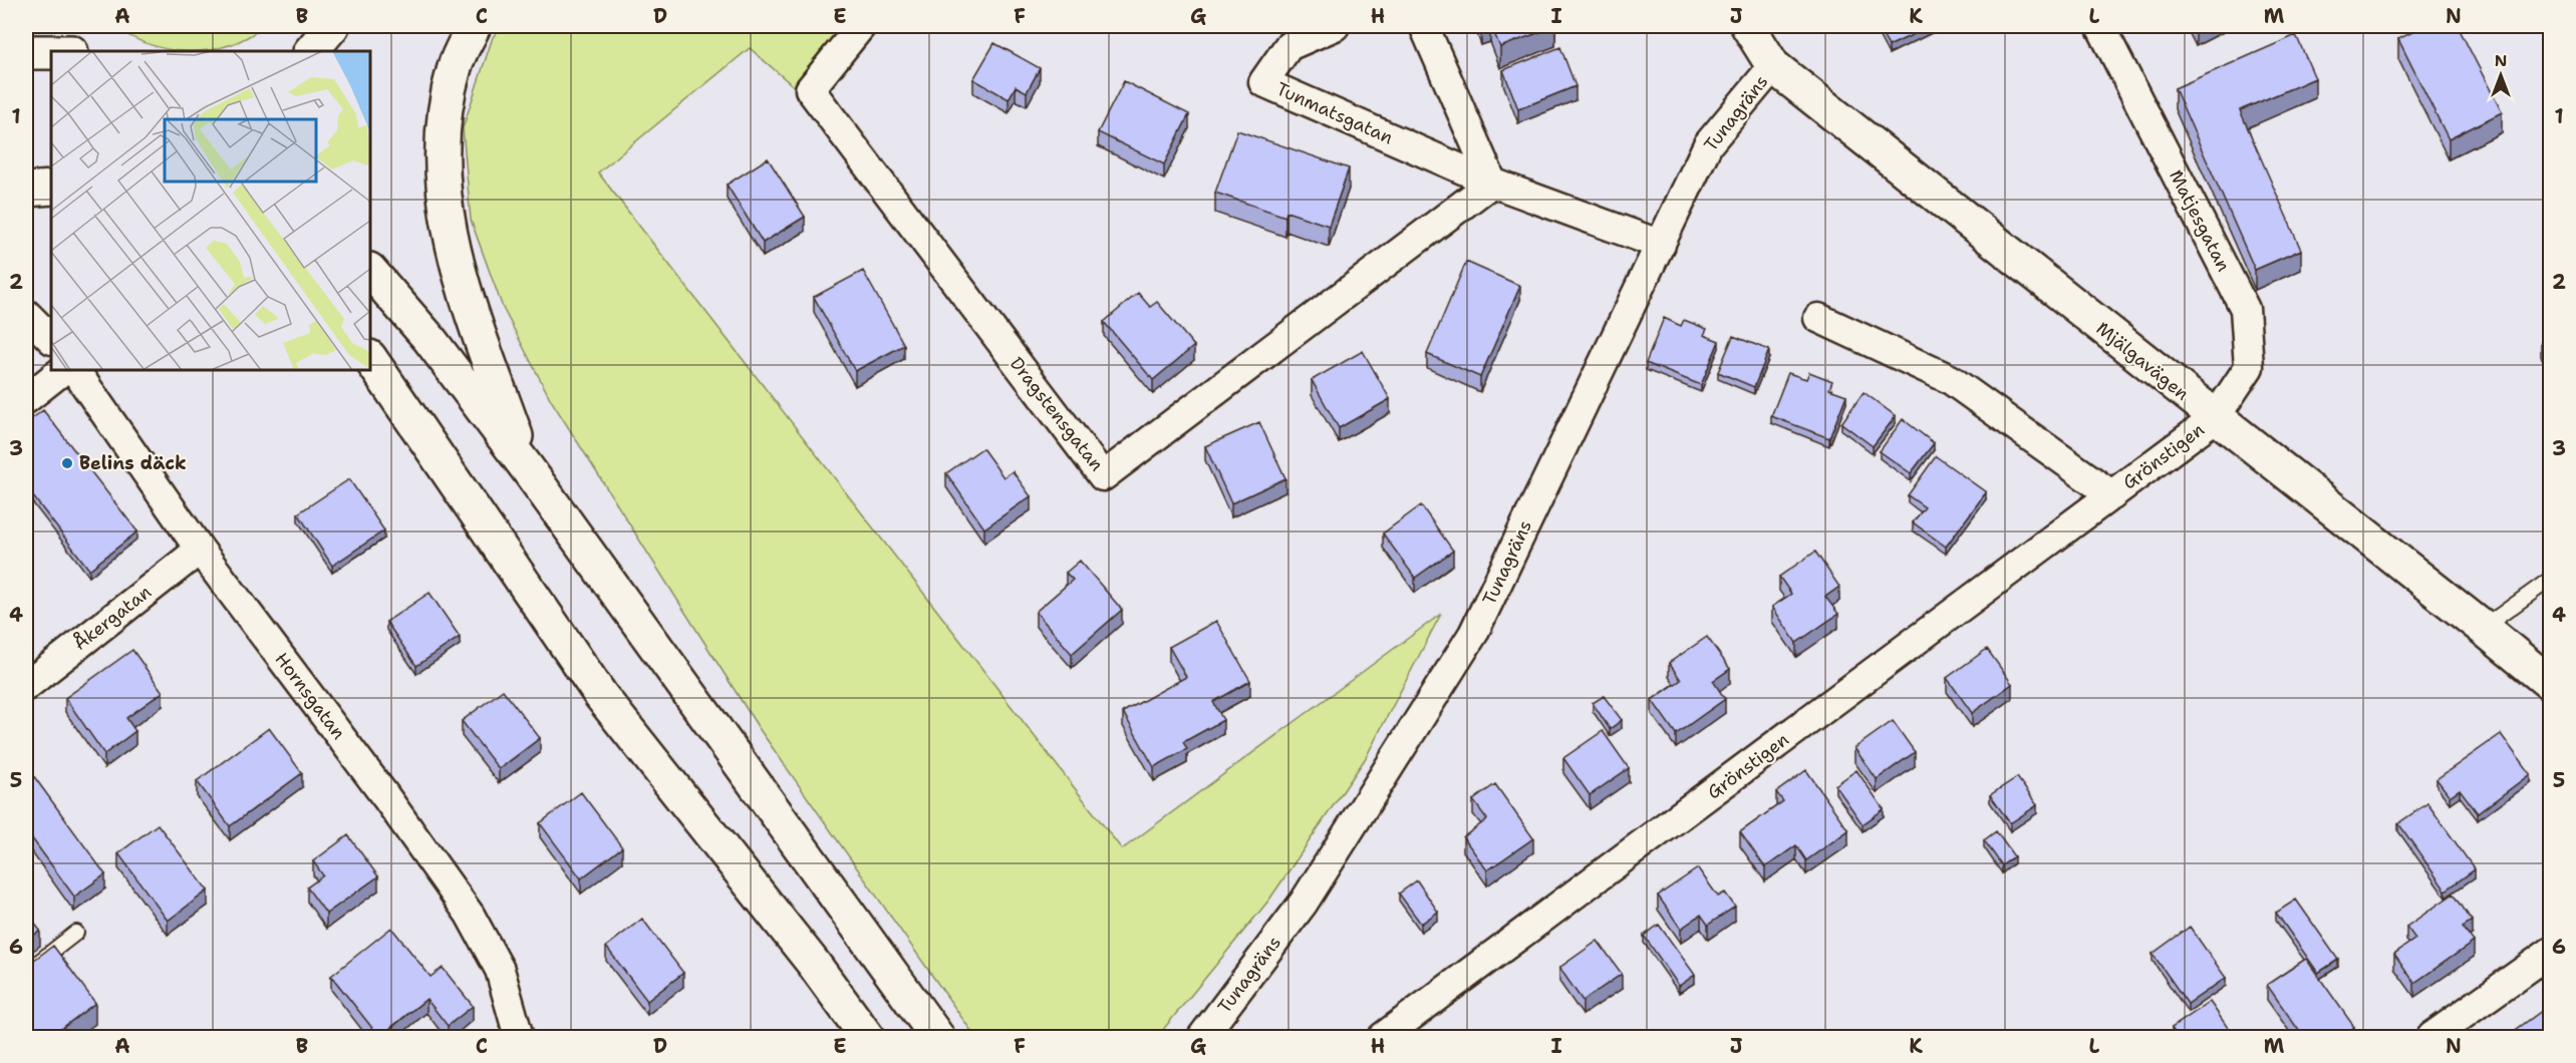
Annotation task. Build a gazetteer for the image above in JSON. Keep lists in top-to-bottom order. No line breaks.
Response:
{"streets":{"main road":["Mjälgavägen"],"street":["Tunmatsgatan","Tunagräns","Matjesgatan","Dragstensgatan","Grönstigen","Åkergatan","Hornsgatan"]},"crossings":[["Tunmatsgatan","Tunagräns"],["Tunmatsgatan","Dragstensgatan"],["Tunagräns","Mjälgavägen"],["Matjesgatan","Mjälgavägen"],["Matjesgatan","Grönstigen"],["Mjälgavägen","Grönstigen"],["Åkergatan","Hornsgatan"]],"places":["Belins däck"],"north":"top","grid":{"columns":["A","B","C","D","E","F","G","H","I","J","K","L","M","N"],"rows":["1","2","3","4","5","6"]}}
